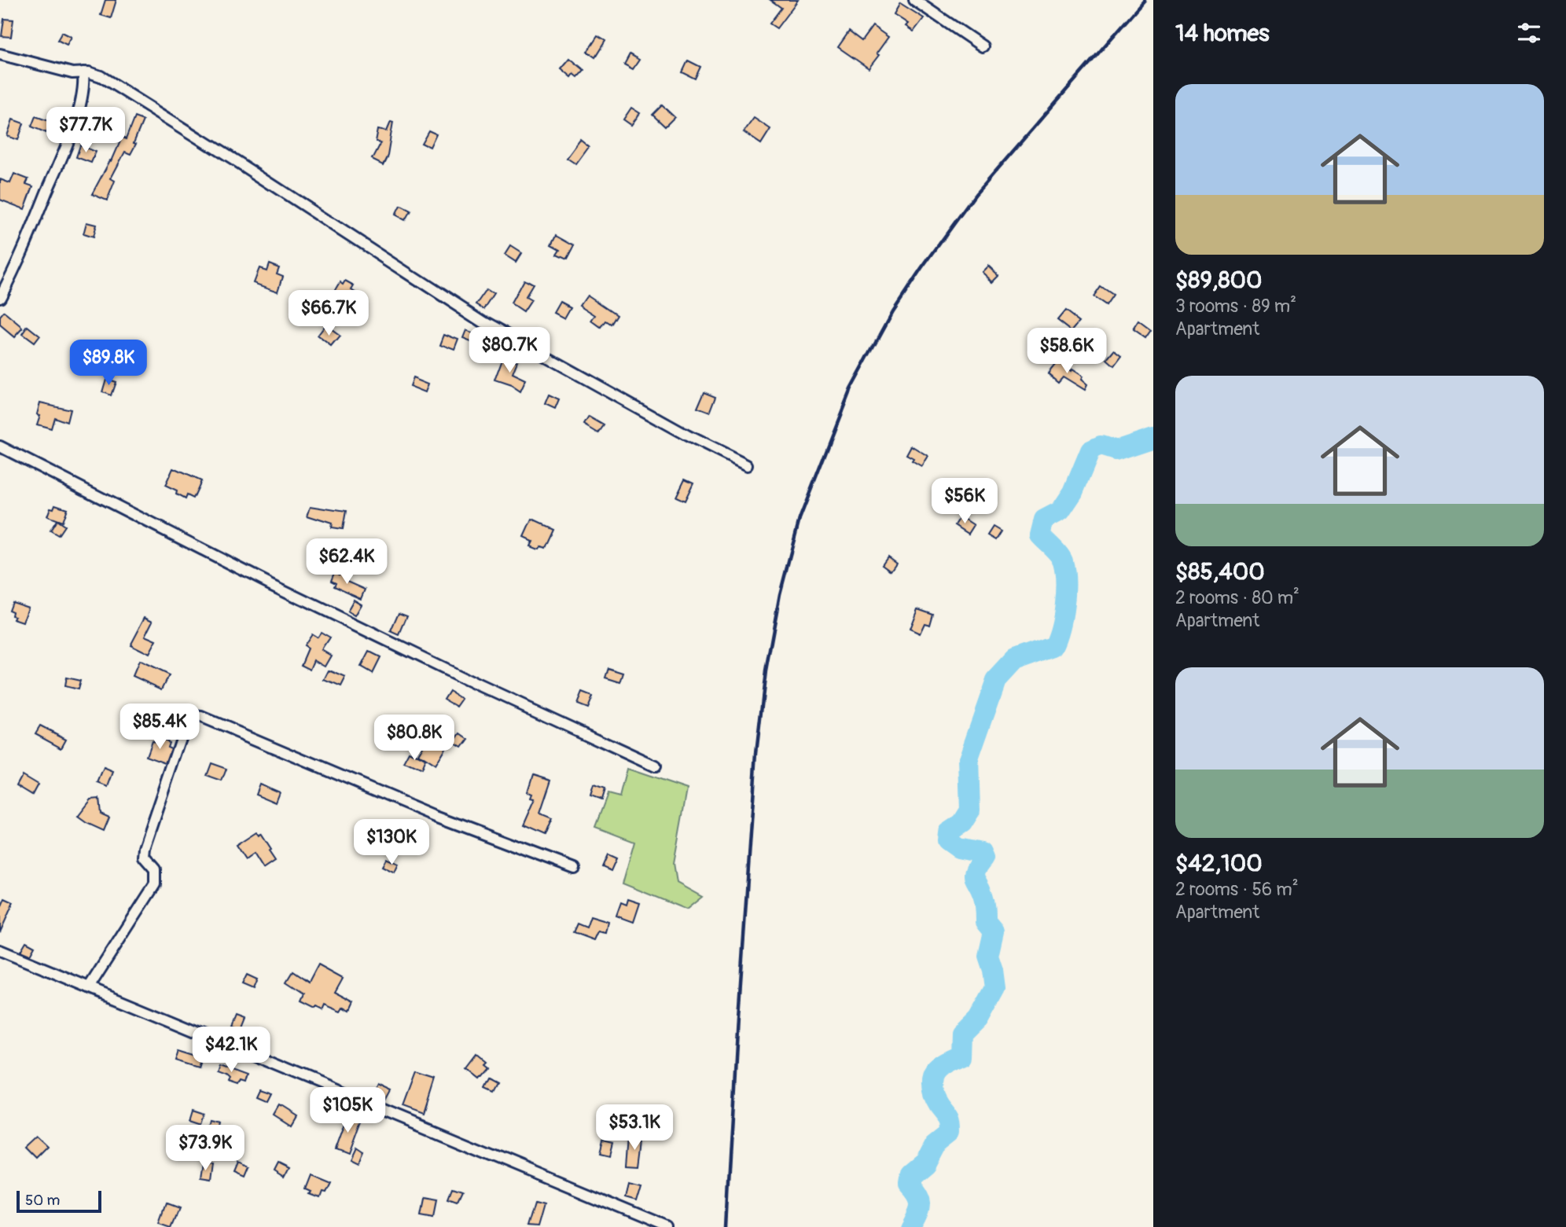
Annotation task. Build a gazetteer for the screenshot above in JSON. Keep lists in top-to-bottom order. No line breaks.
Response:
{"scale_bar":"50 m","page":{"heading":"14 homes","list":[{"name":"$89,800","note":"3 rooms · 89 m² · Apartment"},{"name":"$85,400","note":"2 rooms · 80 m² · Apartment"},{"name":"$42,100","note":"2 rooms · 56 m² · Apartment"}],"price":["$77.7K","$66.7K","$80.7K","$58.6K","$89.8K","$56K","$62.4K","$85.4K","$80.8K","$130K","$42.1K","$105K","$53.1K","$73.9K"],"scale":"50 m"}}
